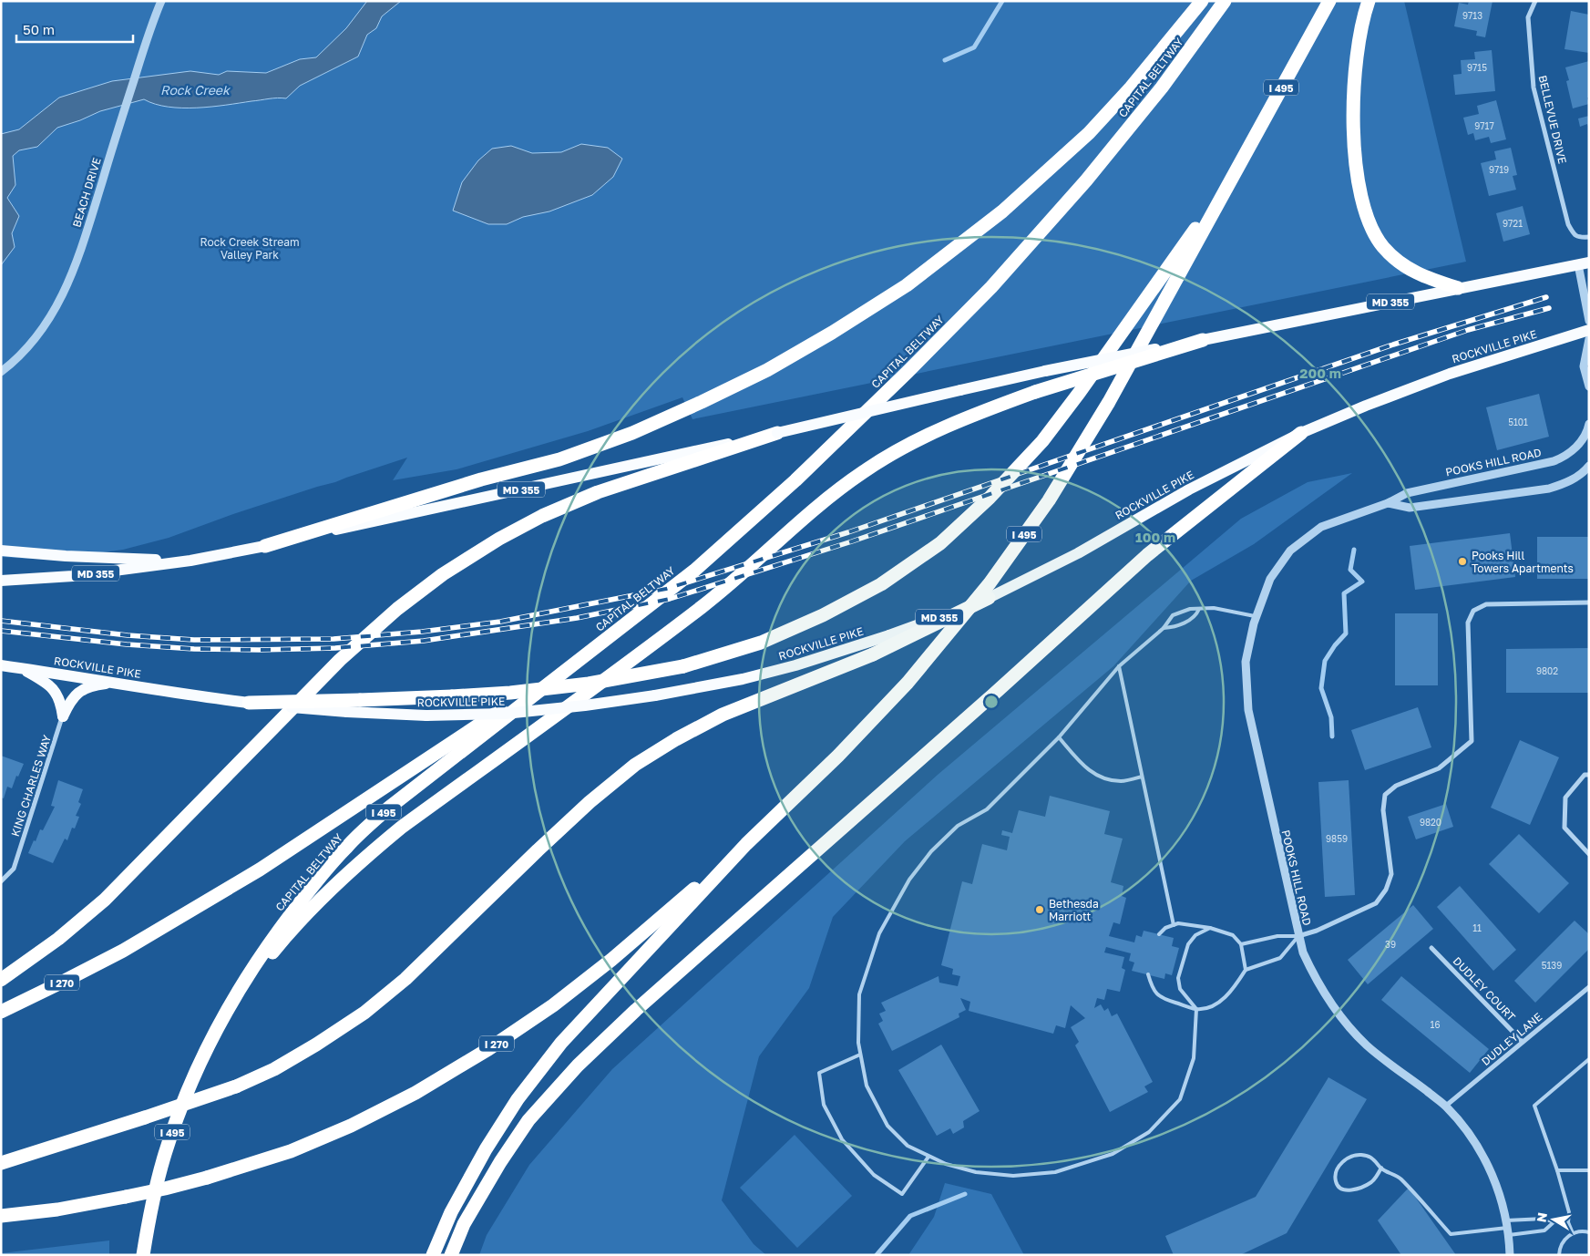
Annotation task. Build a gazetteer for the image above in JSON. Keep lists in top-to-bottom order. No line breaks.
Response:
{"streets":{"highway":["CAPITAL BELTWAY","I 495","I 270"],"main road":["MD 355","ROCKVILLE PIKE"],"street":["BELLEVUE DRIVE","BEACH DRIVE","POOKS HILL ROAD","KING CHARLES WAY","DUDLEY COURT","DUDLEY LANE"]},"crossings":[["CAPITAL BELTWAY","I 270"],["I 495","I 270"],["POOKS HILL ROAD","DUDLEY LANE"],["DUDLEY COURT","DUDLEY LANE"]],"water":["Rock Creek"],"parks":["Rock Creek Stream Valley Park"],"places":["Pooks Hill Towers Apartments","Bethesda Marriott"],"house_numbers":["9713","9715","9717","9719","9721","5101","9802","9820","9859","11","39","5139","16"],"scale_bar":"50 m","north":"left","rings":["200 m","100 m"]}
